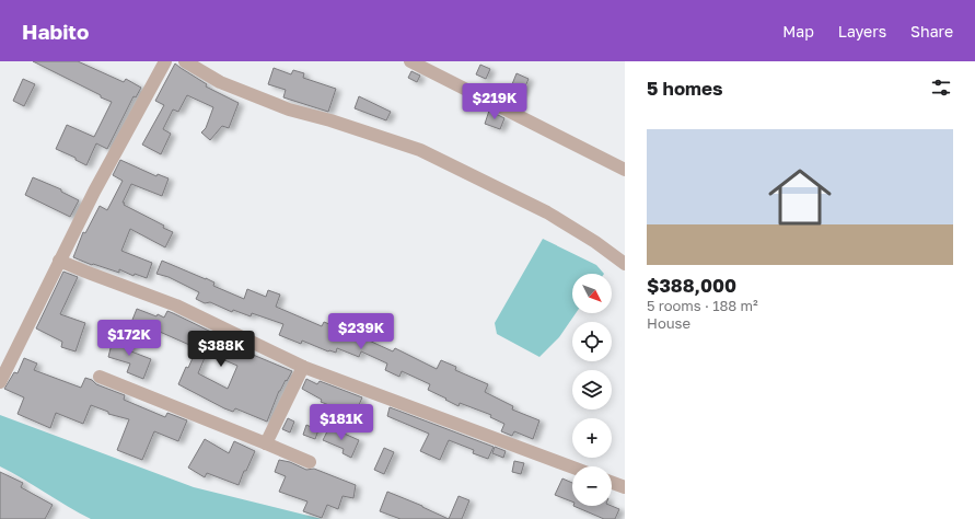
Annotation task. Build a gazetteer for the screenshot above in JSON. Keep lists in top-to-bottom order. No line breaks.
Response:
{"north":"bottom right","page":{"header":"Habito","nav":["Map","Layers","Share"],"heading":"5 homes","price":["$219K","$239K","$172K","$388K","$181K"],"list":[{"name":"$388,000","note":"5 rooms · 188 m² · House"}],"map_buttons":["+","−"]}}
